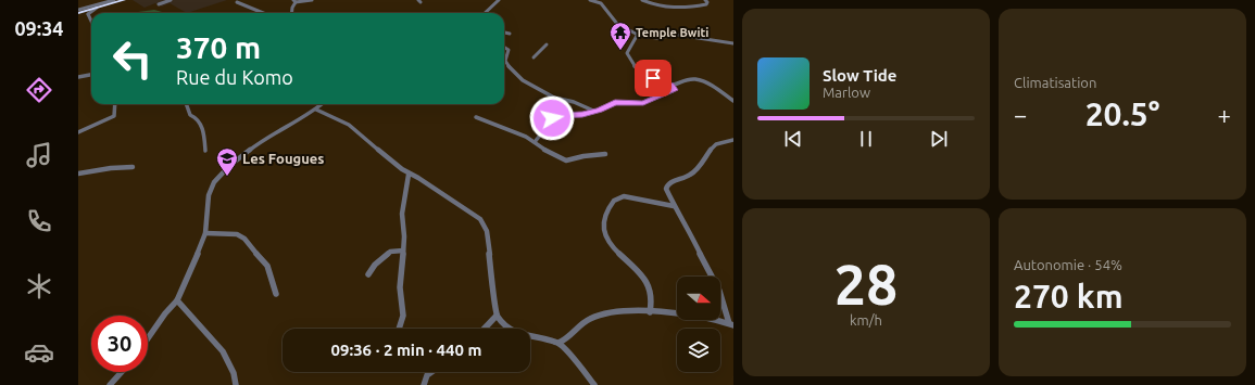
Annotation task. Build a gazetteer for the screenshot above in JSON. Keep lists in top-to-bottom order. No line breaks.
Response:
{"places":{"temple":["Temple Bwiti"],"school or university":["Les Fougues"]},"north":"right","page":{"tabs":"09:34","tile":["Climatisation",["28","km/h"],["Autonomie · 54%","270 km"]],"turn":["370 m","Rue du Komo"],"song":["Slow Tide","Marlow"],"heat":["−","20.5°","+"],"limit":"30","trip":"09:36 · 2 min · 440 m"}}
